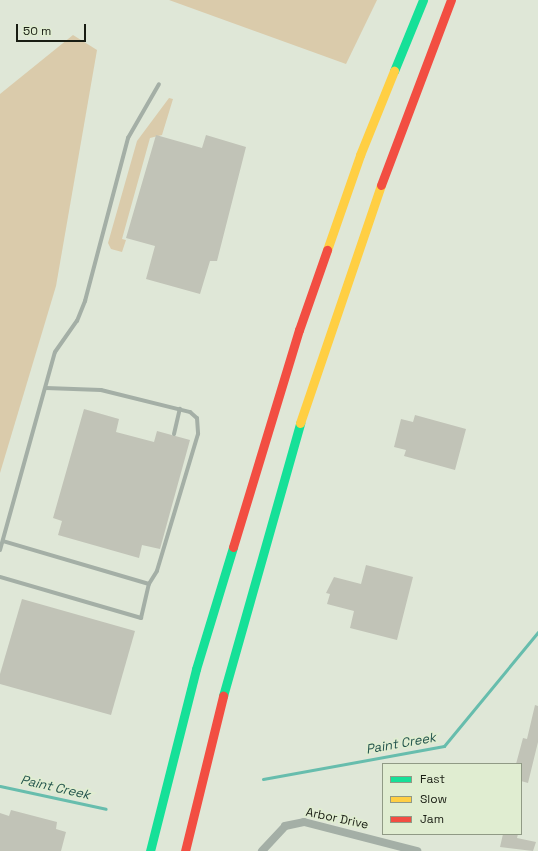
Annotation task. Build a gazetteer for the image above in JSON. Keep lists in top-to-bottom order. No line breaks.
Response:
{"streets":{"street":["Arbor Drive"]},"water":["Paint Creek"],"legend":["Fast","Slow","Jam"],"scale_bar":"50 m"}
